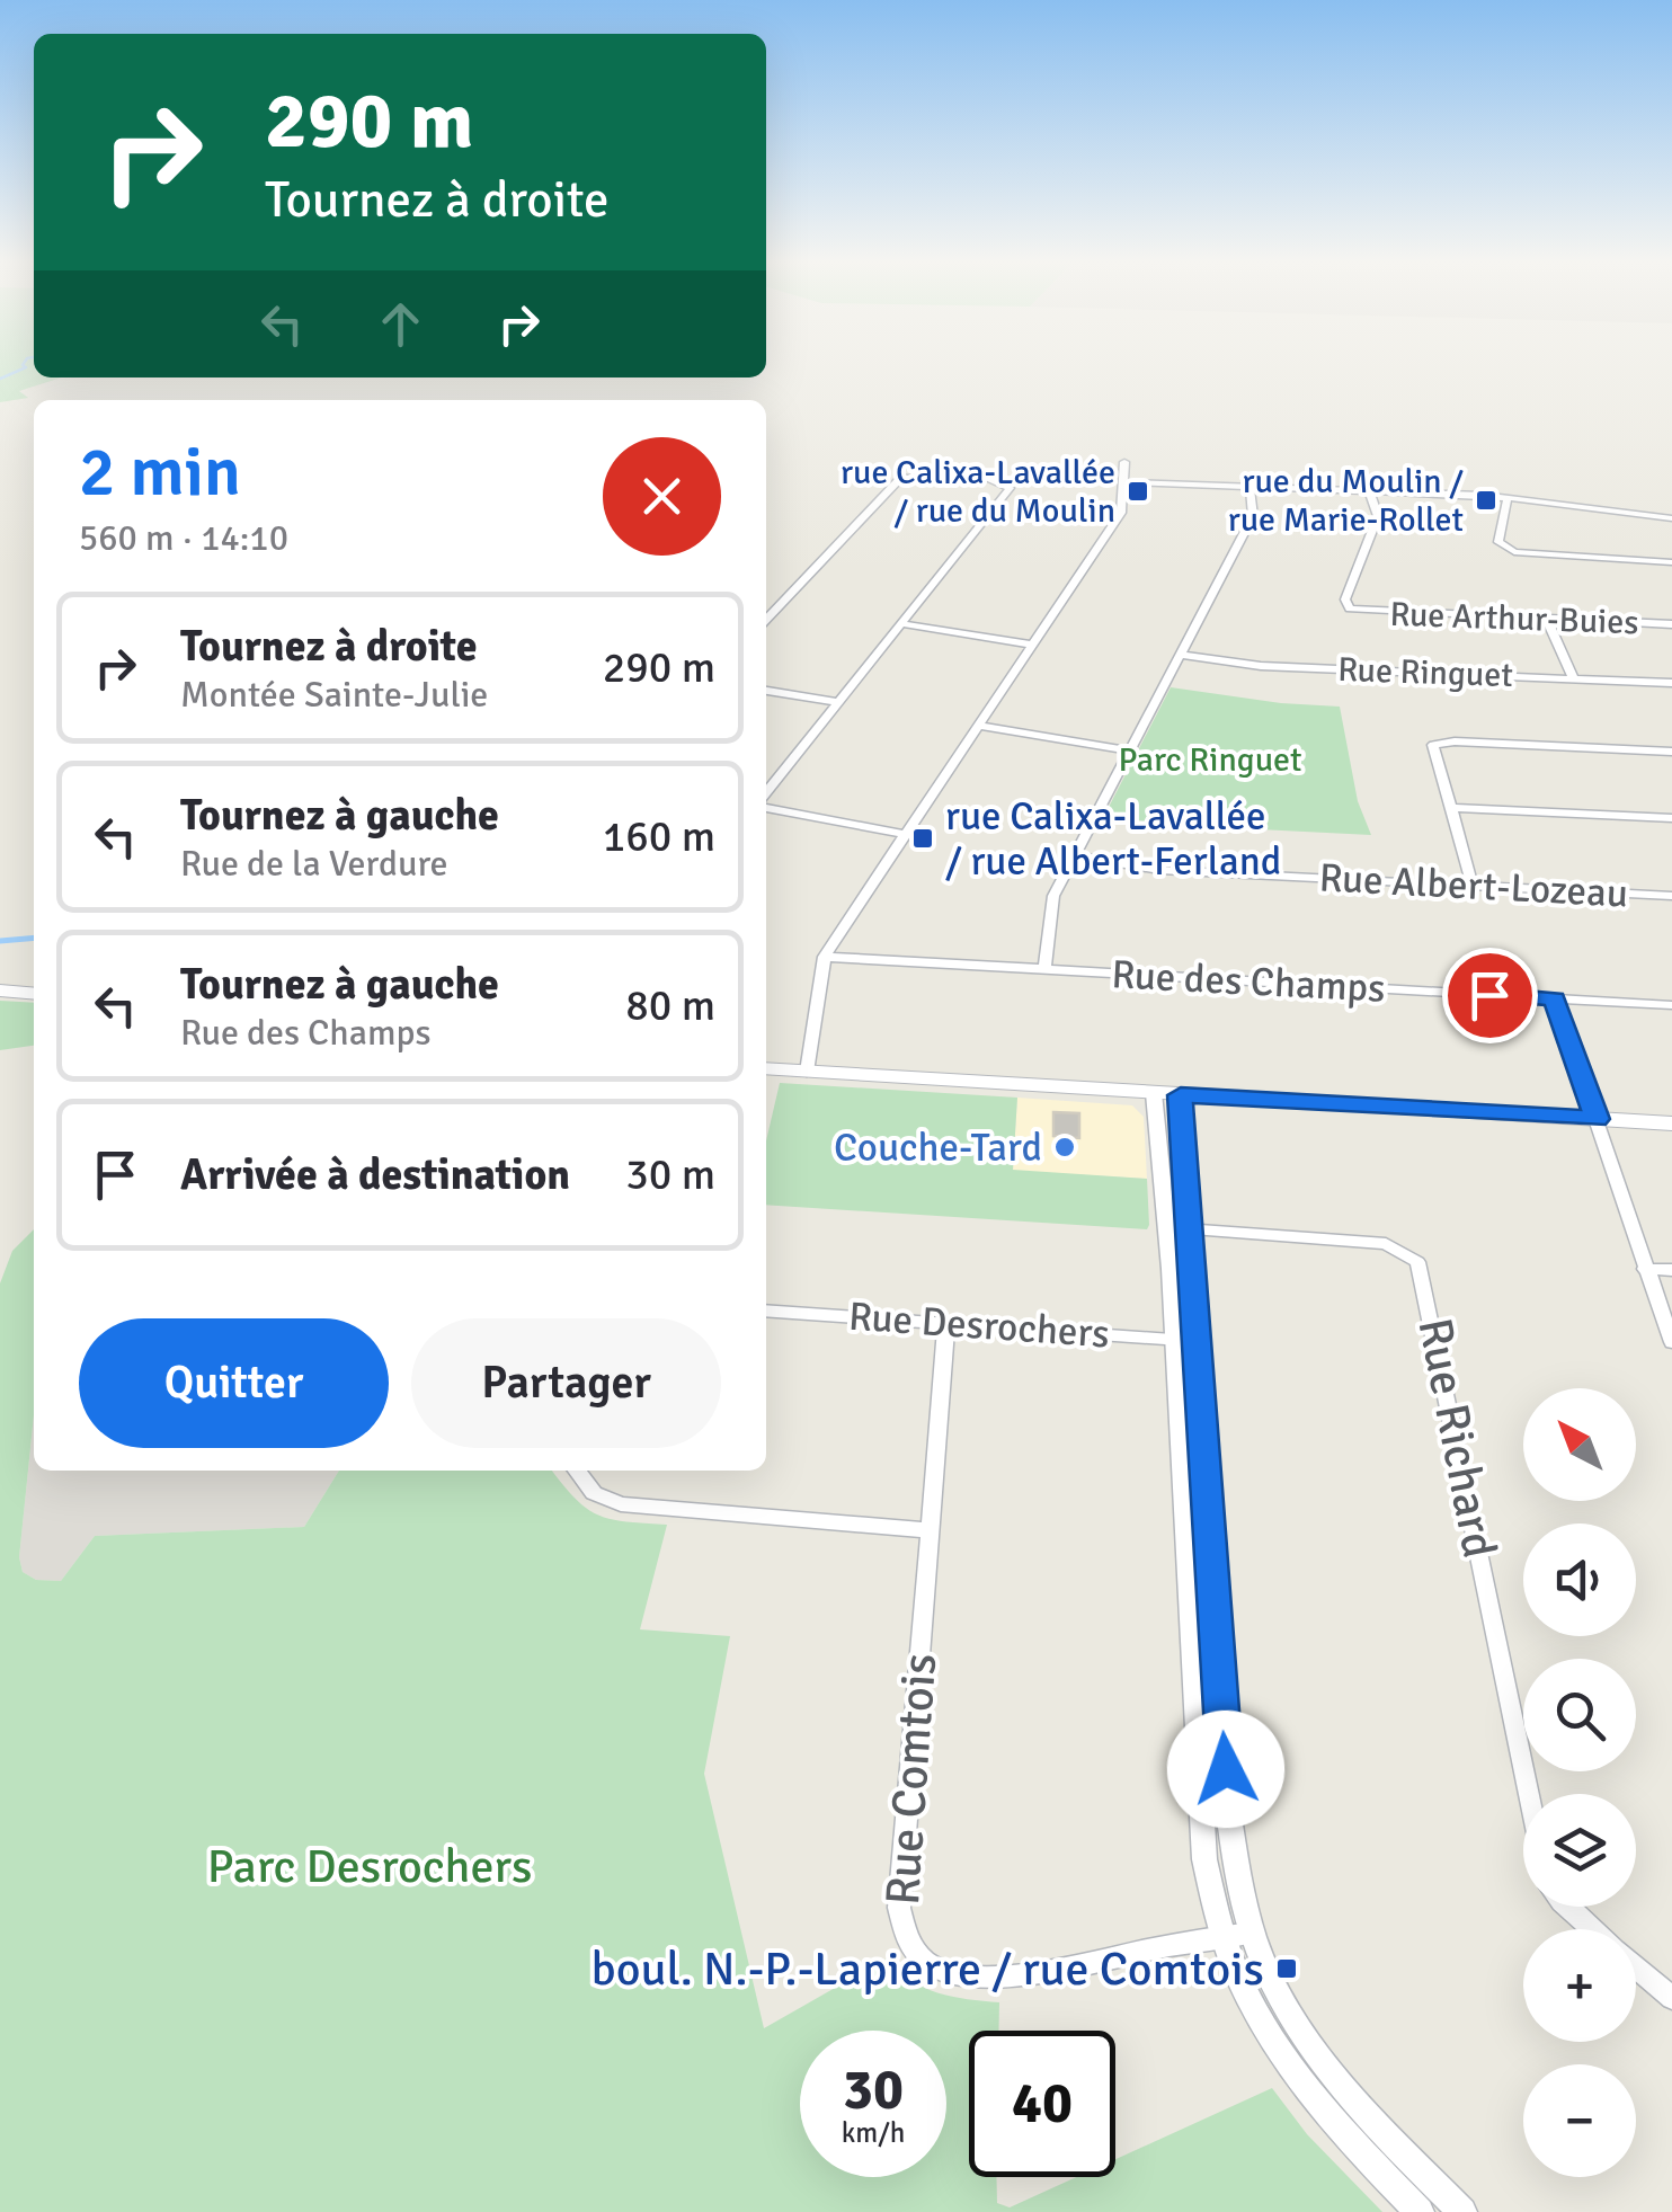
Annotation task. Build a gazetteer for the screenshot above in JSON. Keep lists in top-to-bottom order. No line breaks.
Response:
{"streets":{"street":["Rue Arthur-Buies","Rue Ringuet","Rue Albert-Lozeau","Rue des Champs","Rue Desrochers","Rue Richard","Rue Comtois"]},"crossings":[["Rue Desrochers","Rue Comtois"]],"parks":["Parc Ringuet","Parc Desrochers"],"places":{"transit":["rue Calixa-Lavallée / rue du Moulin","rue du Moulin / rue Marie-Rollet","rue Calixa-Lavallée / rue Albert-Ferland","boul. N.-P.-Lapierre / rue Comtois"],"other":["Couche-Tard"]},"north":"top left","page":{"turn":["290 m","Tournez à droite"],"heading":["2 min","560 m · 14:10"],"list":[{"name":"Tournez à droite","note":"Montée Sainte-Julie","value":"290 m"},{"name":"Tournez à gauche","note":"Rue de la Verdure","value":"160 m"},{"name":"Tournez à gauche","note":"Rue des Champs","value":"80 m"},{"name":"Arrivée à destination","value":"30 m"}],"buttons":["Quitter","Partager"],"map_buttons":["+","−"],"speed":"30 km/h","limit":"40"}}
